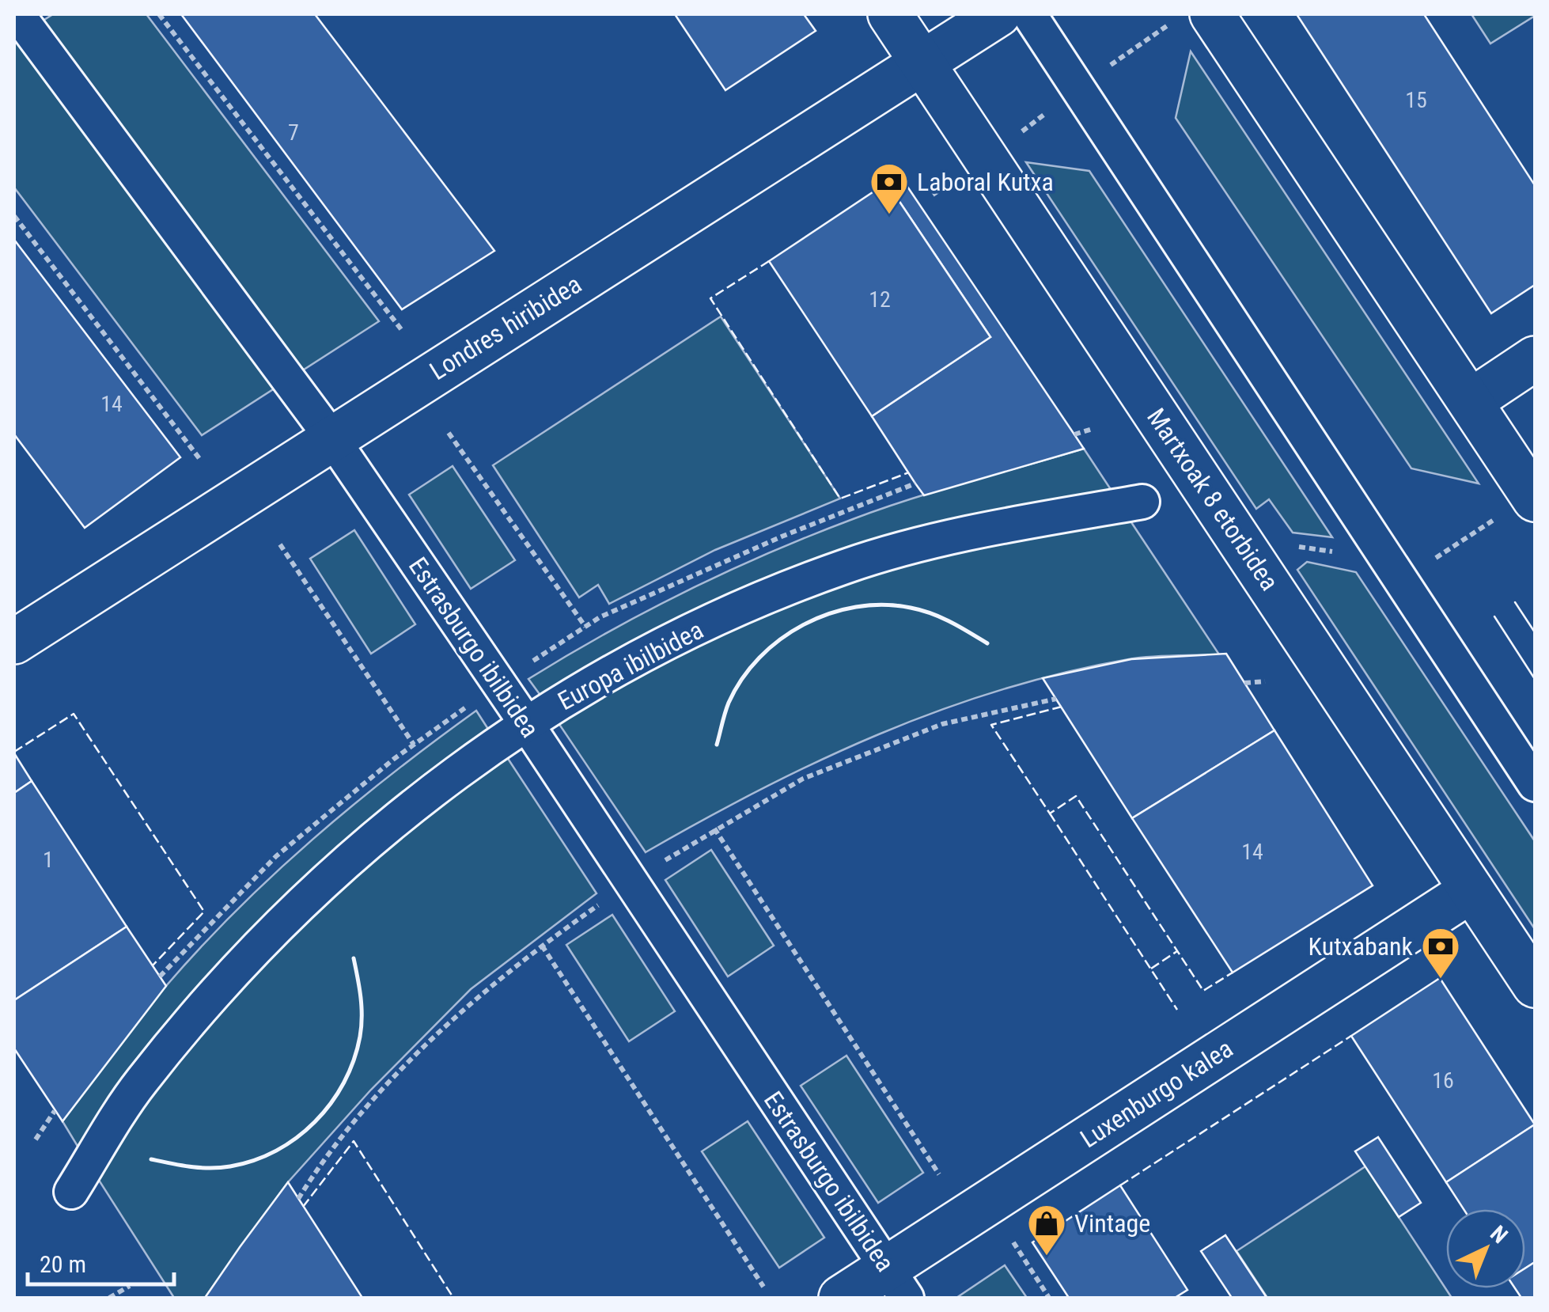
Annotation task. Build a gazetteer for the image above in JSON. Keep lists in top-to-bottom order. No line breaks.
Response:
{"streets":{"street":["Londres hiribidea","Martxoak 8 etorbidea","Estrasburgo ibilbidea","Europa ibilbidea","Luxenburgo kalea"]},"crossings":[["Londres hiribidea","Martxoak 8 etorbidea"],["Londres hiribidea","Estrasburgo ibilbidea"],["Martxoak 8 etorbidea","Luxenburgo kalea"],["Estrasburgo ibilbidea","Europa ibilbidea"],["Estrasburgo ibilbidea","Luxenburgo kalea"]],"places":{"bank":["Laboral Kutxa","Kutxabank"],"shop":["Vintage"]},"house_numbers":["15","7","12","14","14","1","16"],"scale_bar":"20 m","north":"top right"}
